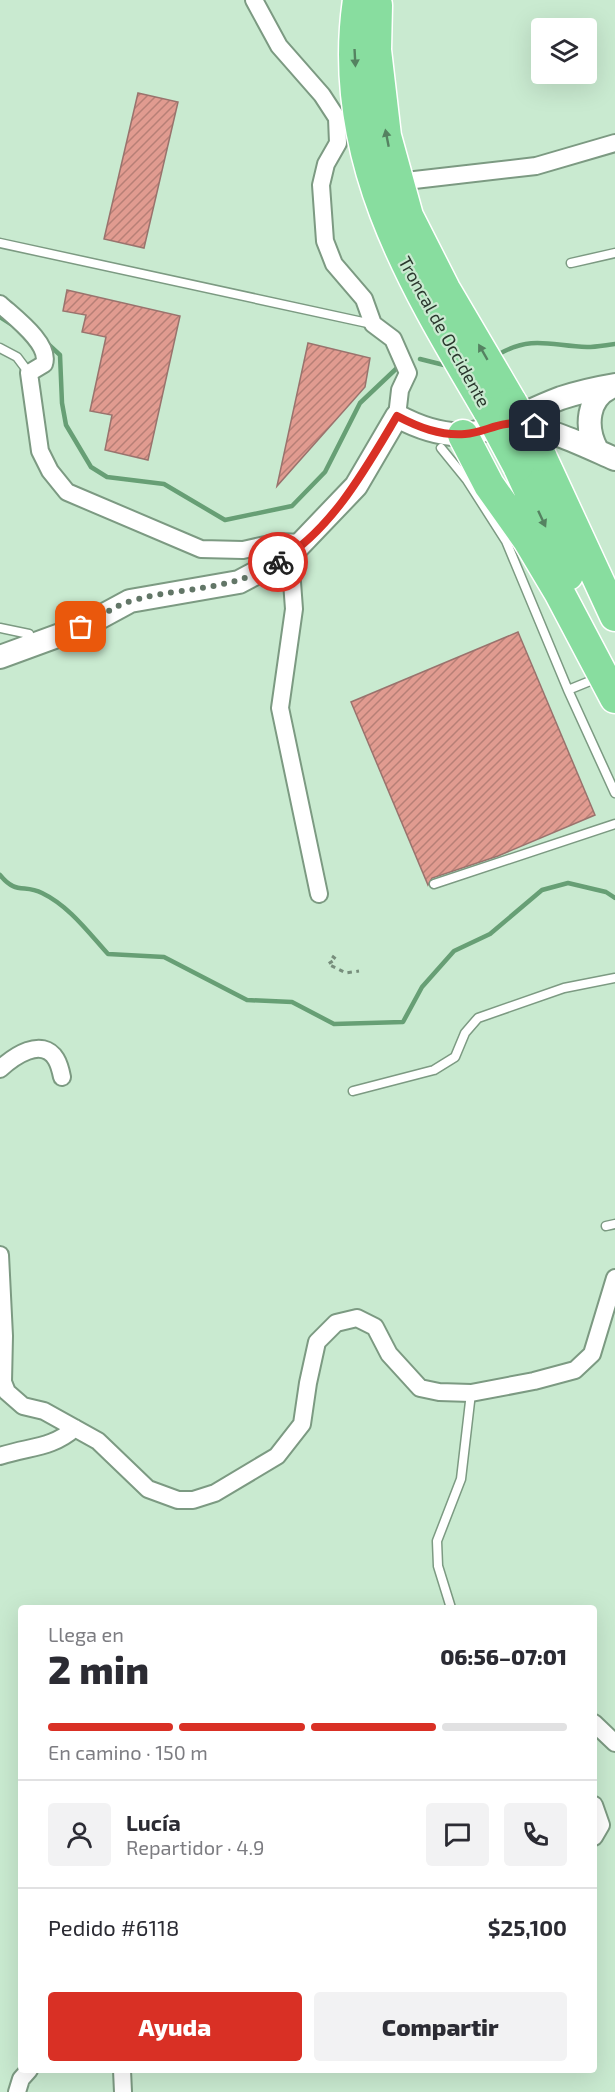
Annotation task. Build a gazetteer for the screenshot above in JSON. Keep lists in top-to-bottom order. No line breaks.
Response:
{"streets":{"highway":["Troncal de Occidente"]},"page":{"heading":["2 min","Llega en","06:56–07:01"],"panel":["Lucía","Repartidor · 4.9","Pedido #6118","$25,100"],"bar":"En camino · 150 m","buttons":["Ayuda","Compartir"]}}
